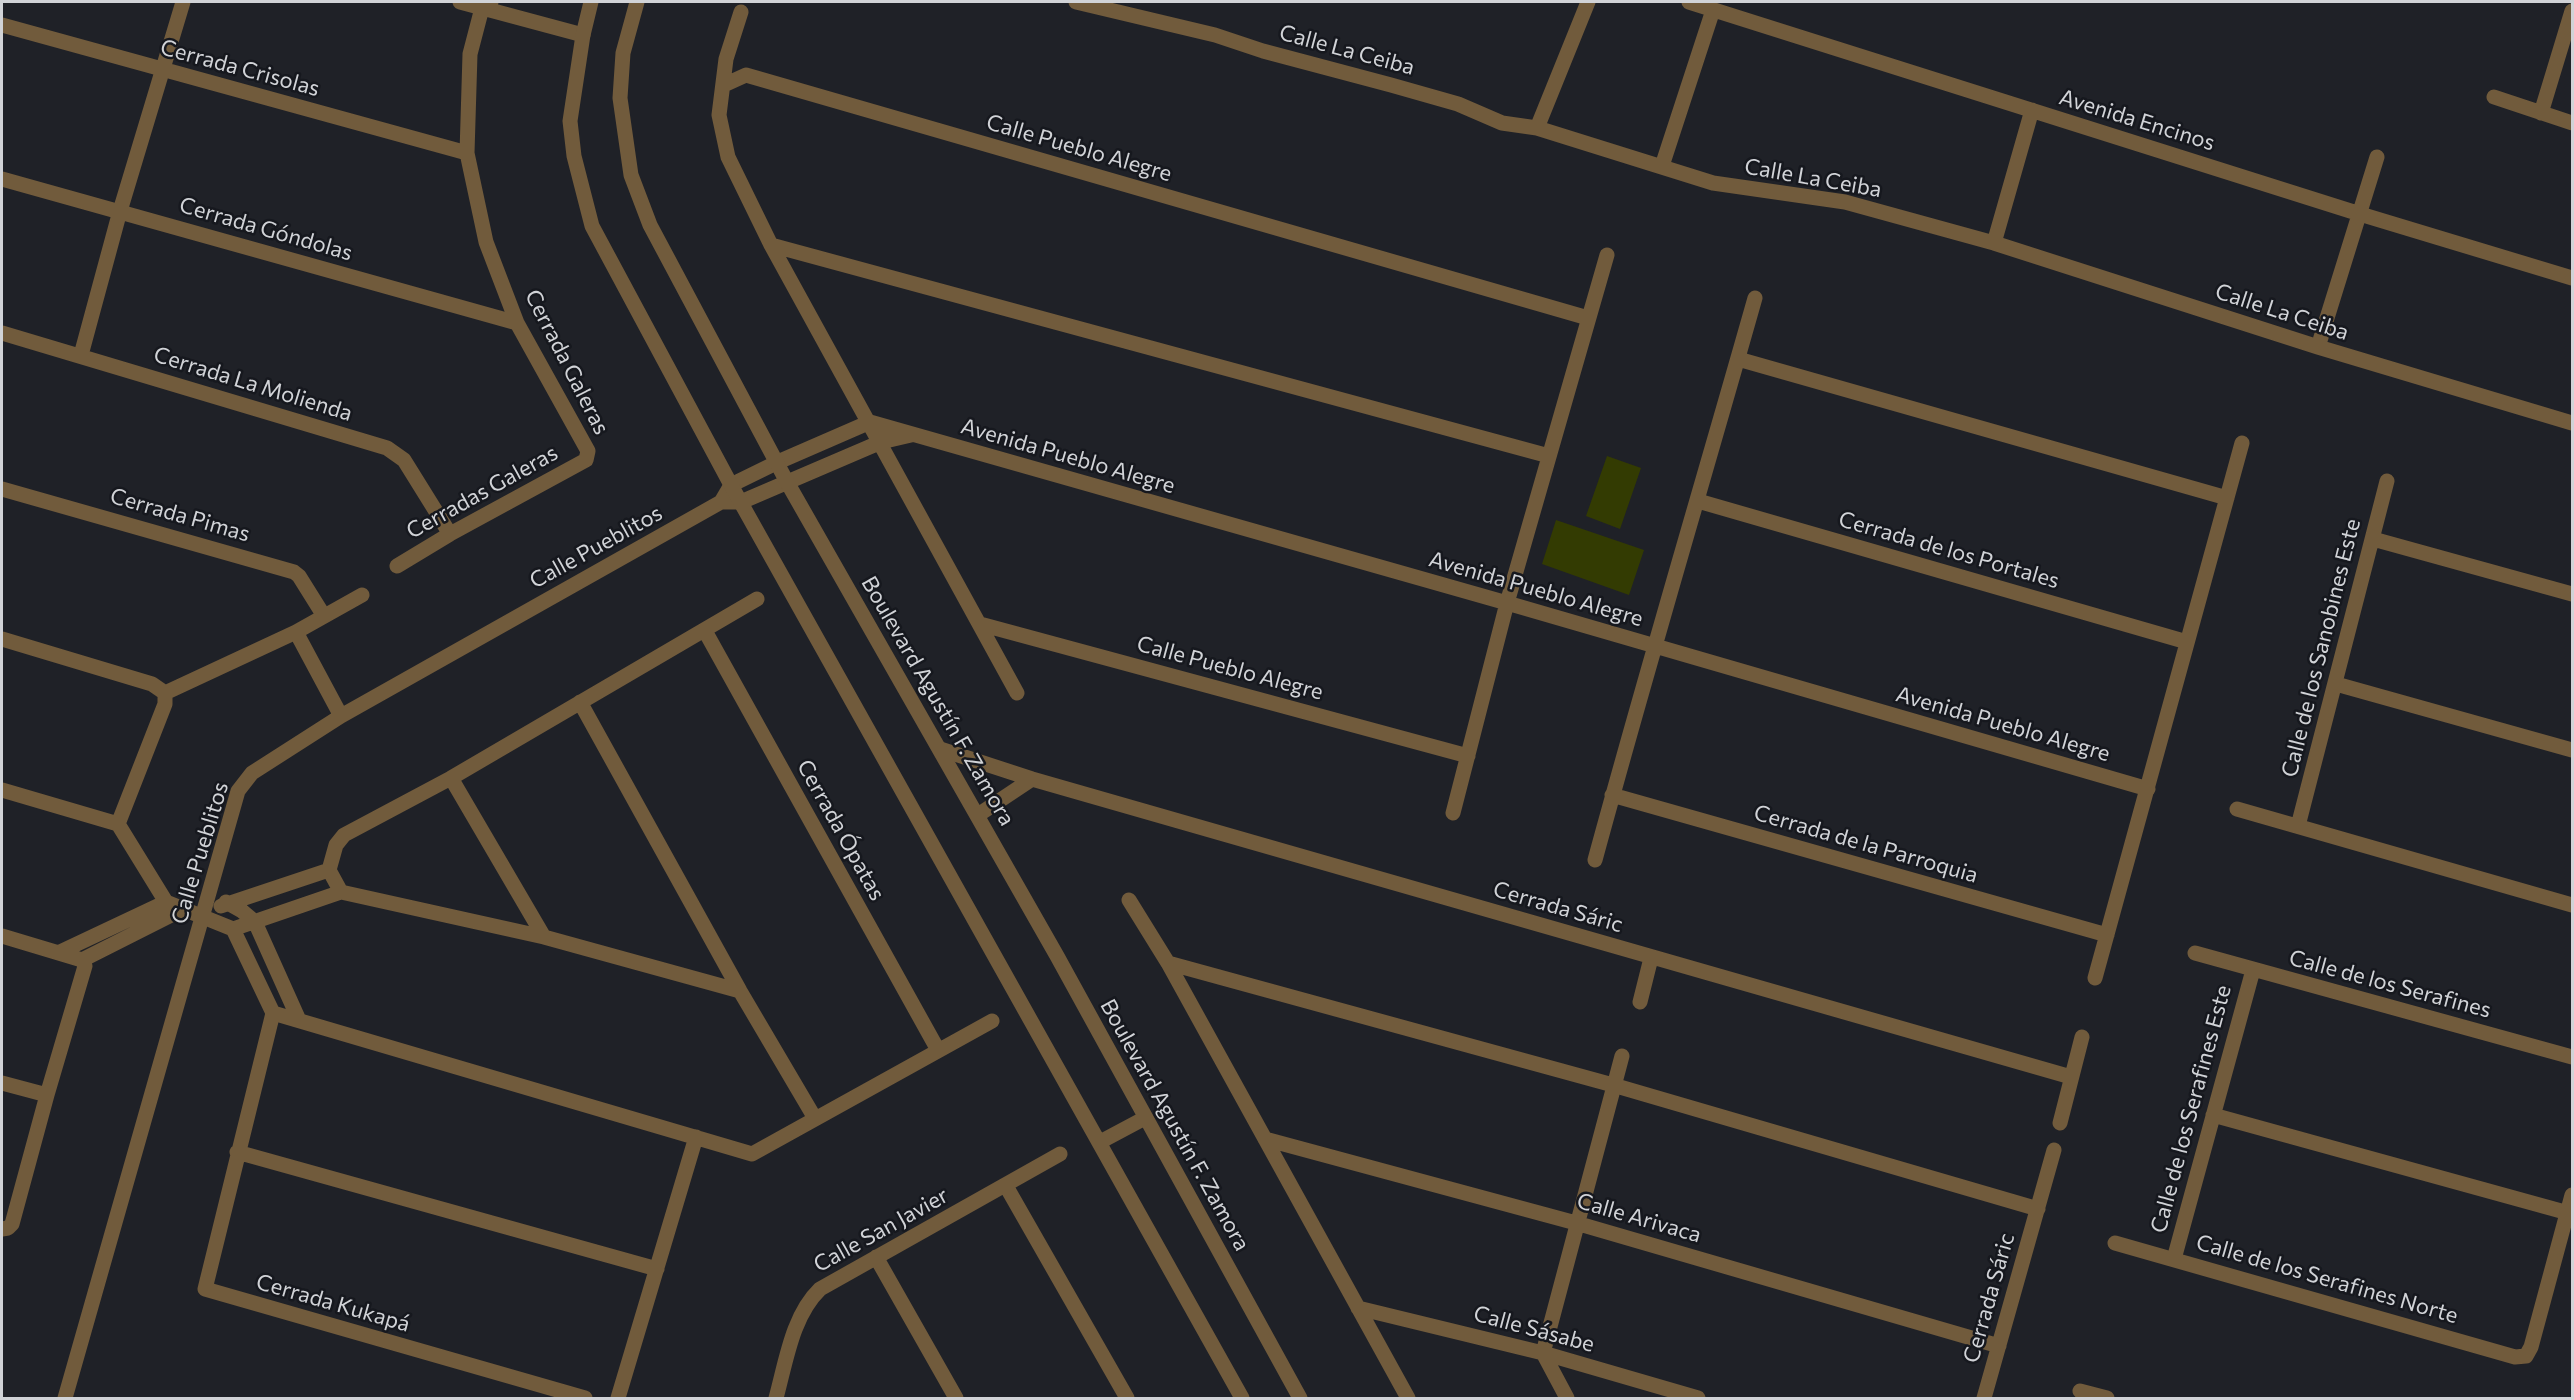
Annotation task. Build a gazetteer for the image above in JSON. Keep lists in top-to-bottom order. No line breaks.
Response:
{"streets":{"street":["Calle La Ceiba","Cerrada Crisolas","Avenida Encinos","Calle Pueblo Alegre","Cerrada Góndolas","Cerrada Galeras","Cerrada La Molienda","Avenida Pueblo Alegre","Cerradas Galeras","Cerrada Pimas","Calle Pueblitos","Cerrada de los Portales","Calle de los Sanobines Este","Boulevard Agustín F. Zamora","Cerrada Ópatas","Cerrada de la Parroquia","Cerrada Sáric","Calle de los Serafines","Calle de los Serafines Este","Calle Arivaca","Calle San Javier","Calle de los Serafines Norte","Cerrada Kukapá","Calle Sásabe"]},"crossings":[["Cerrada Crisolas","Cerrada Galeras"],["Cerrada Góndolas","Cerrada Galeras"],["Cerrada Galeras","Cerradas Galeras"],["Cerrada La Molienda","Cerradas Galeras"],["Avenida Pueblo Alegre","Calle Pueblitos"],["Avenida Pueblo Alegre","Boulevard Agustín F. Zamora"],["Boulevard Agustín F. Zamora","Cerrada Sáric"],["Cerrada Sáric","Calle Arivaca"],["Calle de los Serafines","Calle de los Serafines Este"],["Calle de los Serafines Este","Calle de los Serafines Norte"]]}
